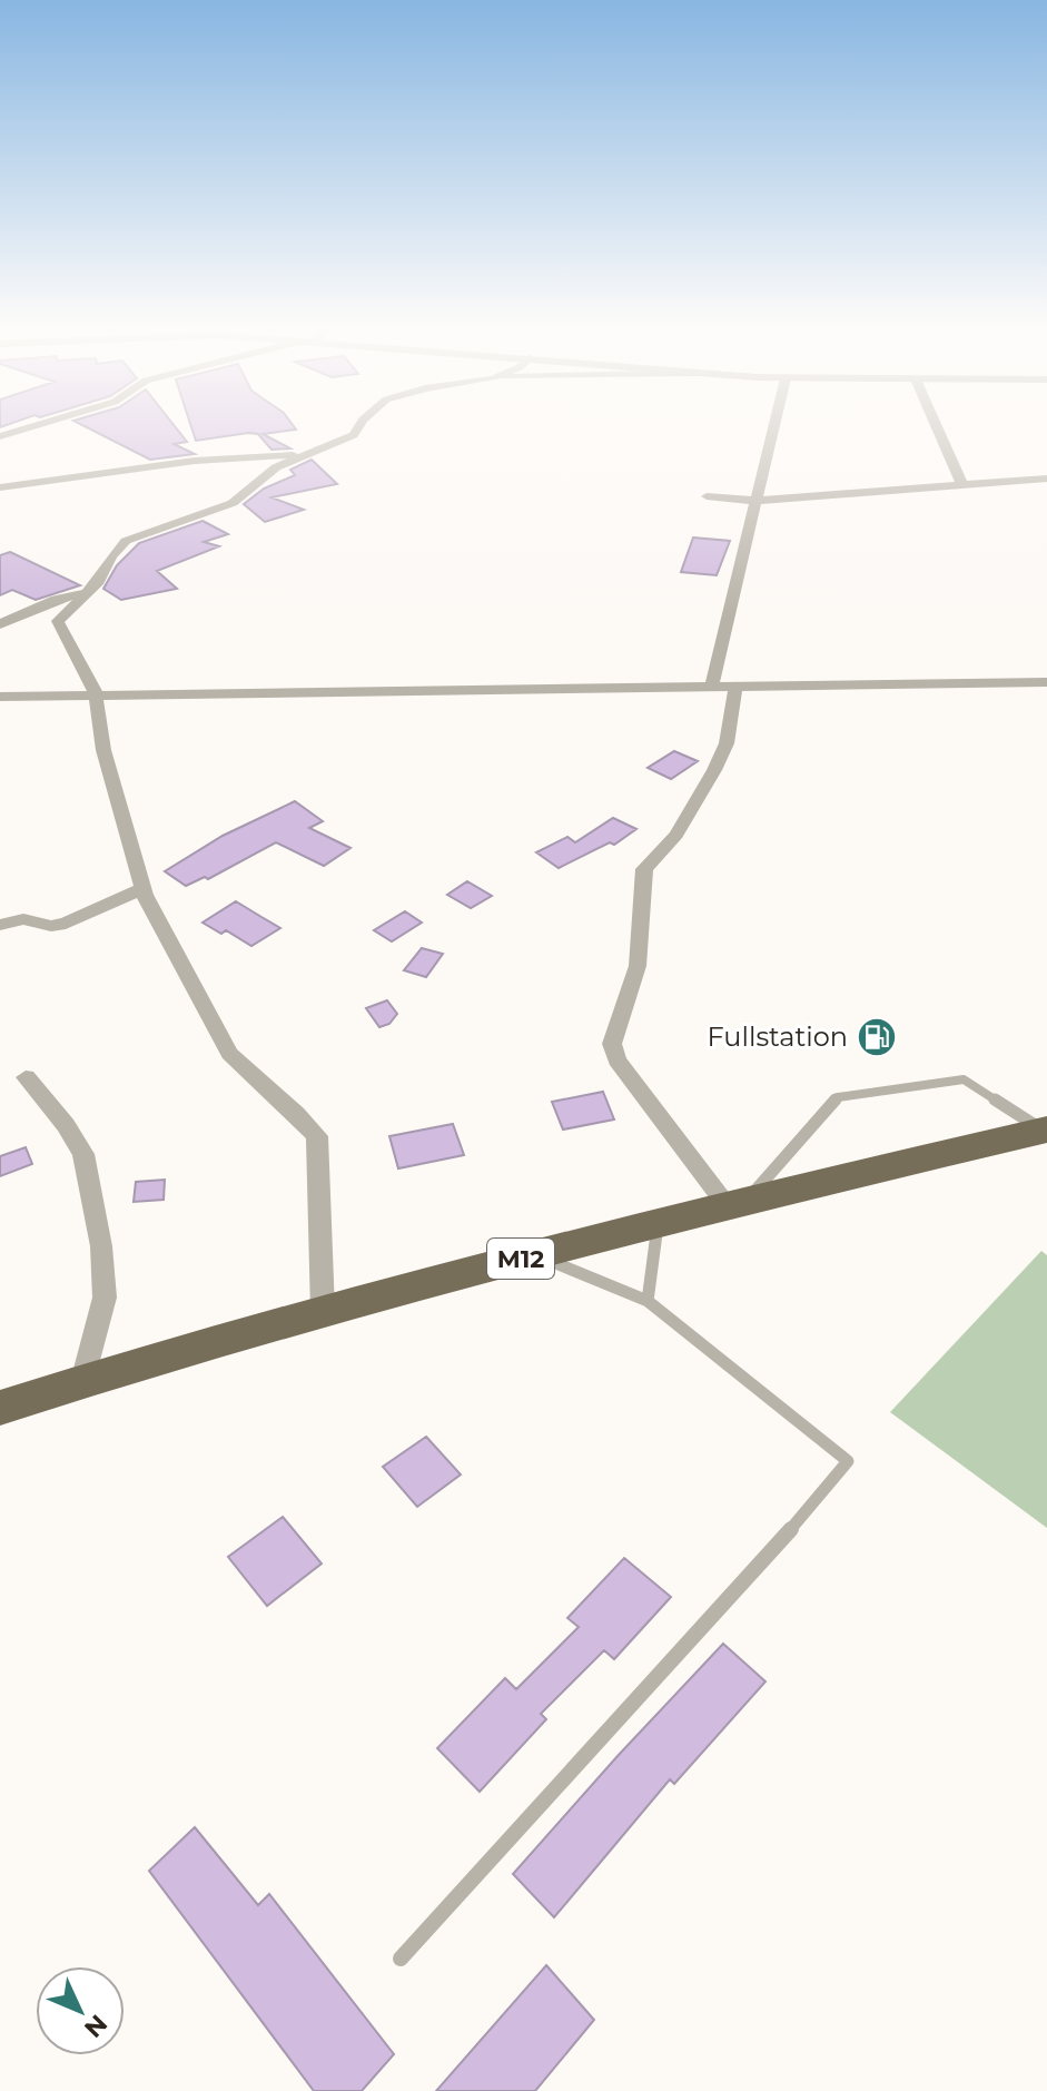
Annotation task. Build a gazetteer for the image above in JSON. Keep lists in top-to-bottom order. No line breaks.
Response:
{"streets":{"highway":["M12"]},"places":{"fuel station":["Fullstation"]},"north":"bottom right"}
